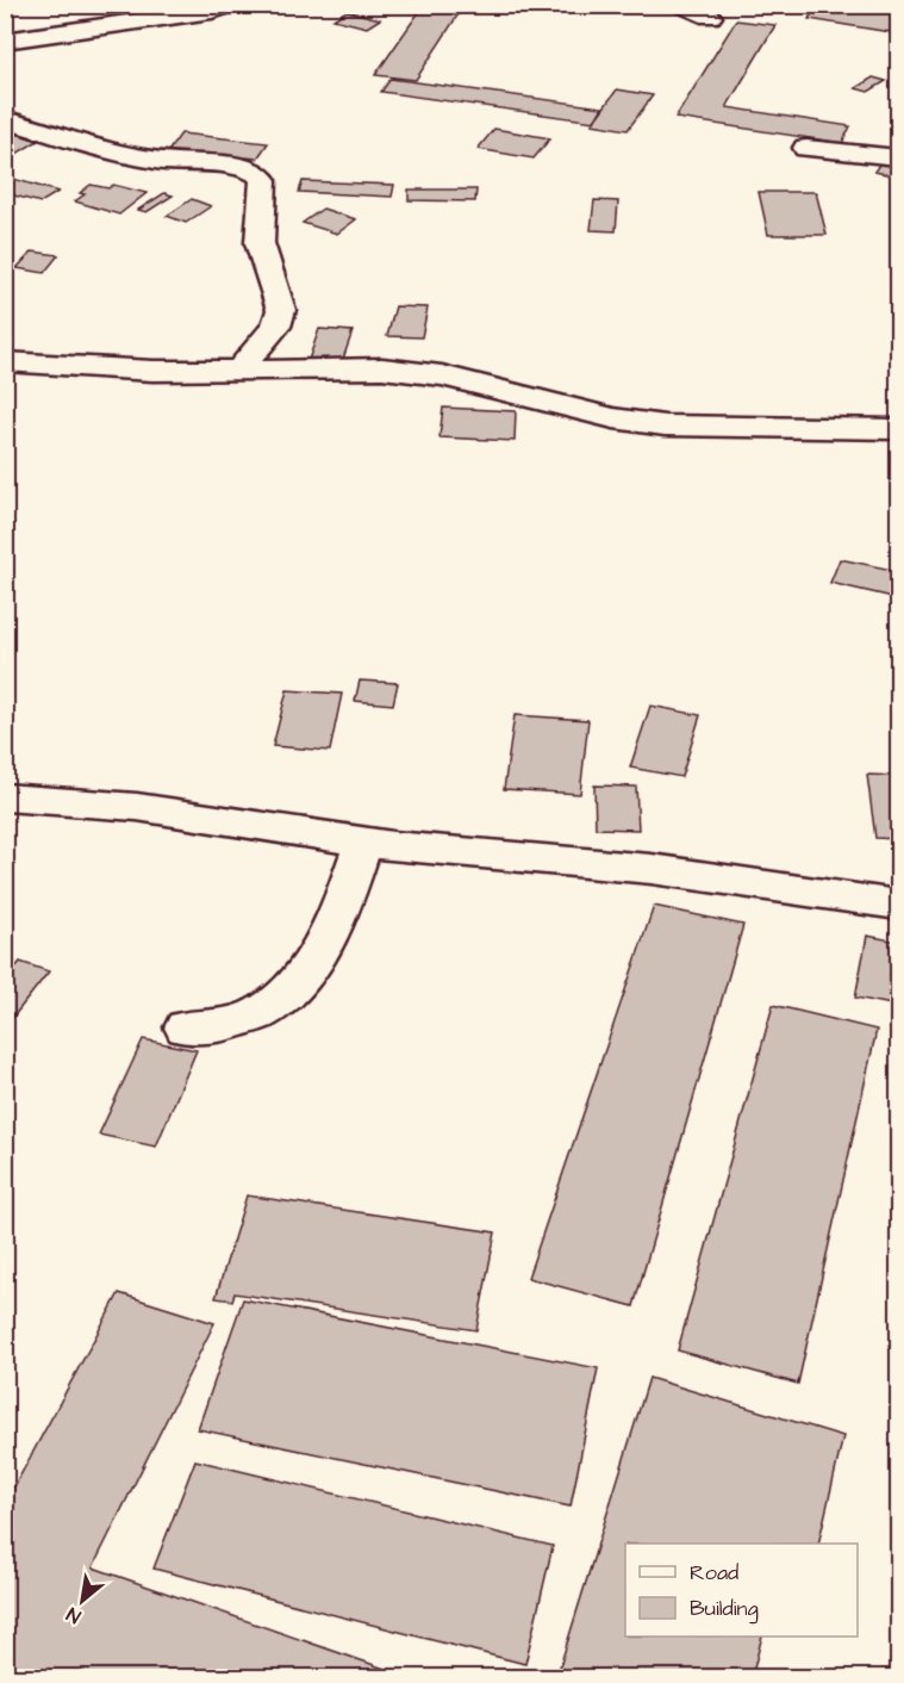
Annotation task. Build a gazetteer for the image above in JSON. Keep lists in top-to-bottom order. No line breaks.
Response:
{"legend":["Road","Building"],"north":"bottom left"}
